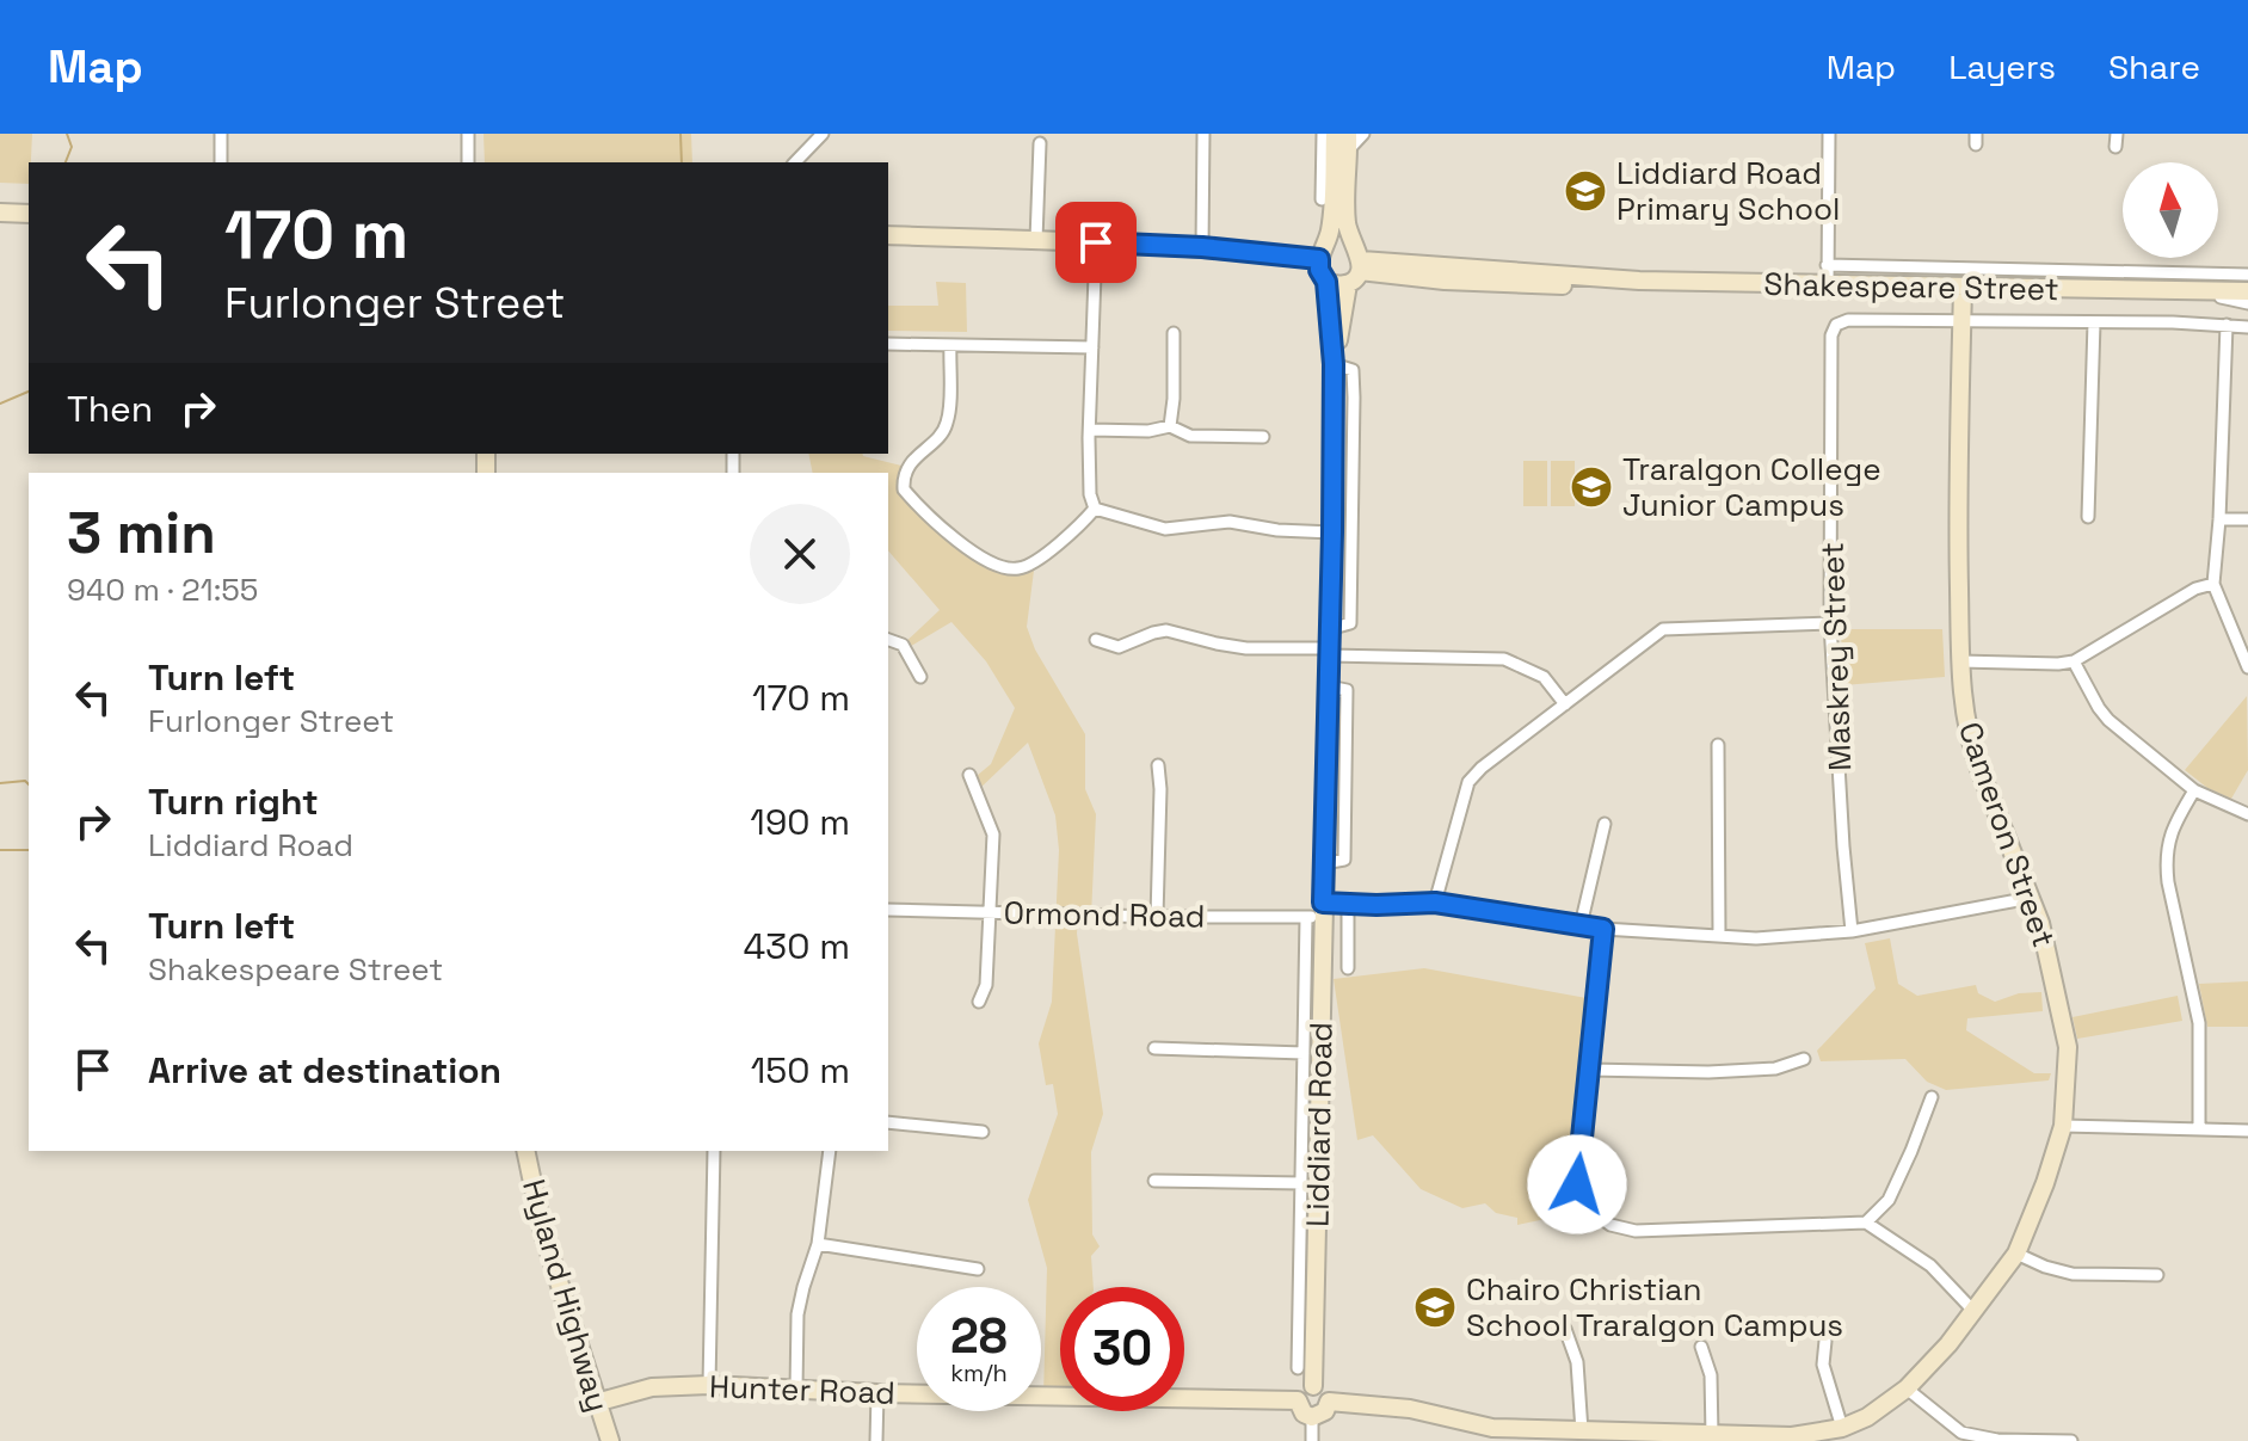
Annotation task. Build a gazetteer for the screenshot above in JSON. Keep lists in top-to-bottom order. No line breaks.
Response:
{"streets":{"street":["Shakespeare Street","Maskrey Street","Cameron Street","Ormond Road","Liddiard Road","Hyland Highway","Hunter Road"]},"crossings":[["Shakespeare Street","Cameron Street"],["Shakespeare Street","Liddiard Road"],["Maskrey Street","Cameron Street"],["Maskrey Street","Ormond Road"],["Cameron Street","Ormond Road"],["Cameron Street","Liddiard Road"],["Cameron Street","Hunter Road"],["Ormond Road","Liddiard Road"],["Liddiard Road","Hunter Road"],["Hyland Highway","Hunter Road"]],"places":{"school or university":["Liddiard Road Primary School","Traralgon College Junior Campus","Chairo Christian School Traralgon Campus"]},"north":"top","page":{"header":"Map","nav":["Map","Layers","Share"],"turn":["170 m","Furlonger Street"],"then":"Then","heading":["3 min","940 m · 21:55"],"list":[{"name":"Turn left","note":"Furlonger Street","value":"170 m"},{"name":"Turn right","note":"Liddiard Road","value":"190 m"},{"name":"Turn left","note":"Shakespeare Street","value":"430 m"},{"name":"Arrive at destination","value":"150 m"}],"speed":"28 km/h","limit":"30"}}
